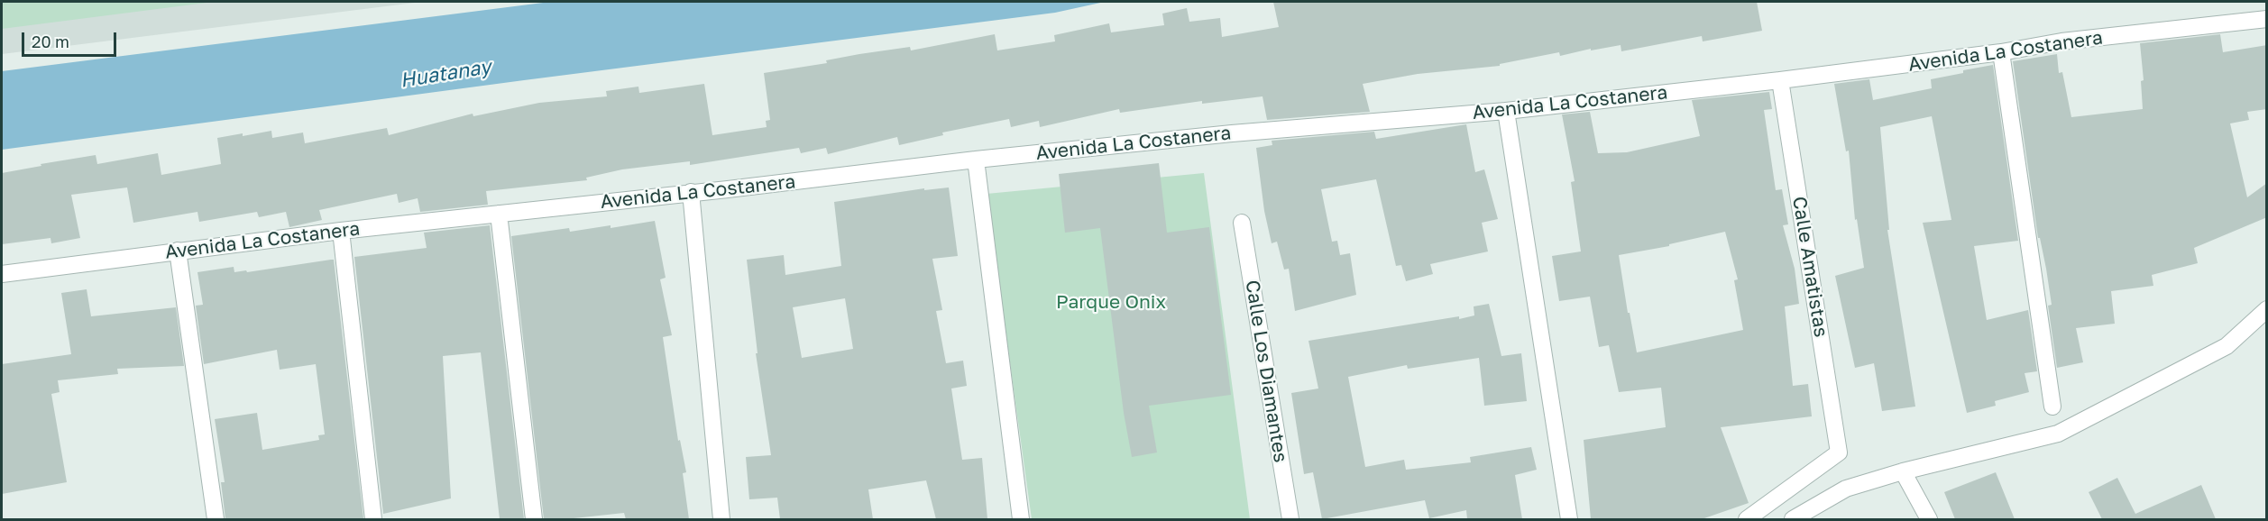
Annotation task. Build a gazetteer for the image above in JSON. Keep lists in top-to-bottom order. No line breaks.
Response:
{"streets":{"street":["Avenida La Costanera","Calle Amatistas","Calle Los Diamantes"]},"crossings":[["Avenida La Costanera","Calle Amatistas"]],"water":["Huatanay"],"parks":["Parque Onix"],"scale_bar":"20 m"}
